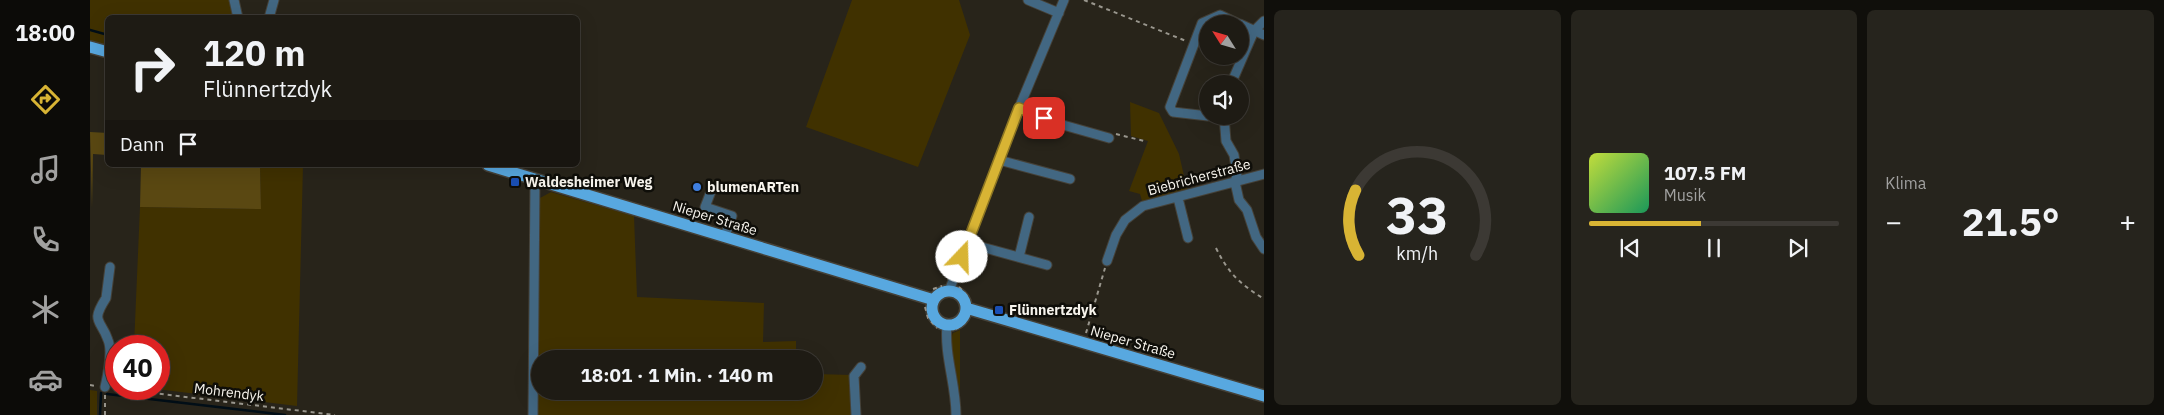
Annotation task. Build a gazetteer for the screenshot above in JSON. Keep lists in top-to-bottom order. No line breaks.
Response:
{"streets":{"main road":["Nieper Straße"],"street":["Biebricherstraße"],"path":["Mohrendyk"]},"places":{"transit":["Waldesheimer Weg","Flünnertzdyk"],"other":["blumenARTen"]},"north":"top left","page":{"tabs":"18:00","tile":"Klima","turn":["120 m","Flünnertzdyk"],"then":"Dann","song":["107.5 FM","Musik"],"heat":["−","21.5°","+"],"limit":"40","trip":"18:01 · 1 Min. · 140 m","gauge":["33","km/h"]}}
